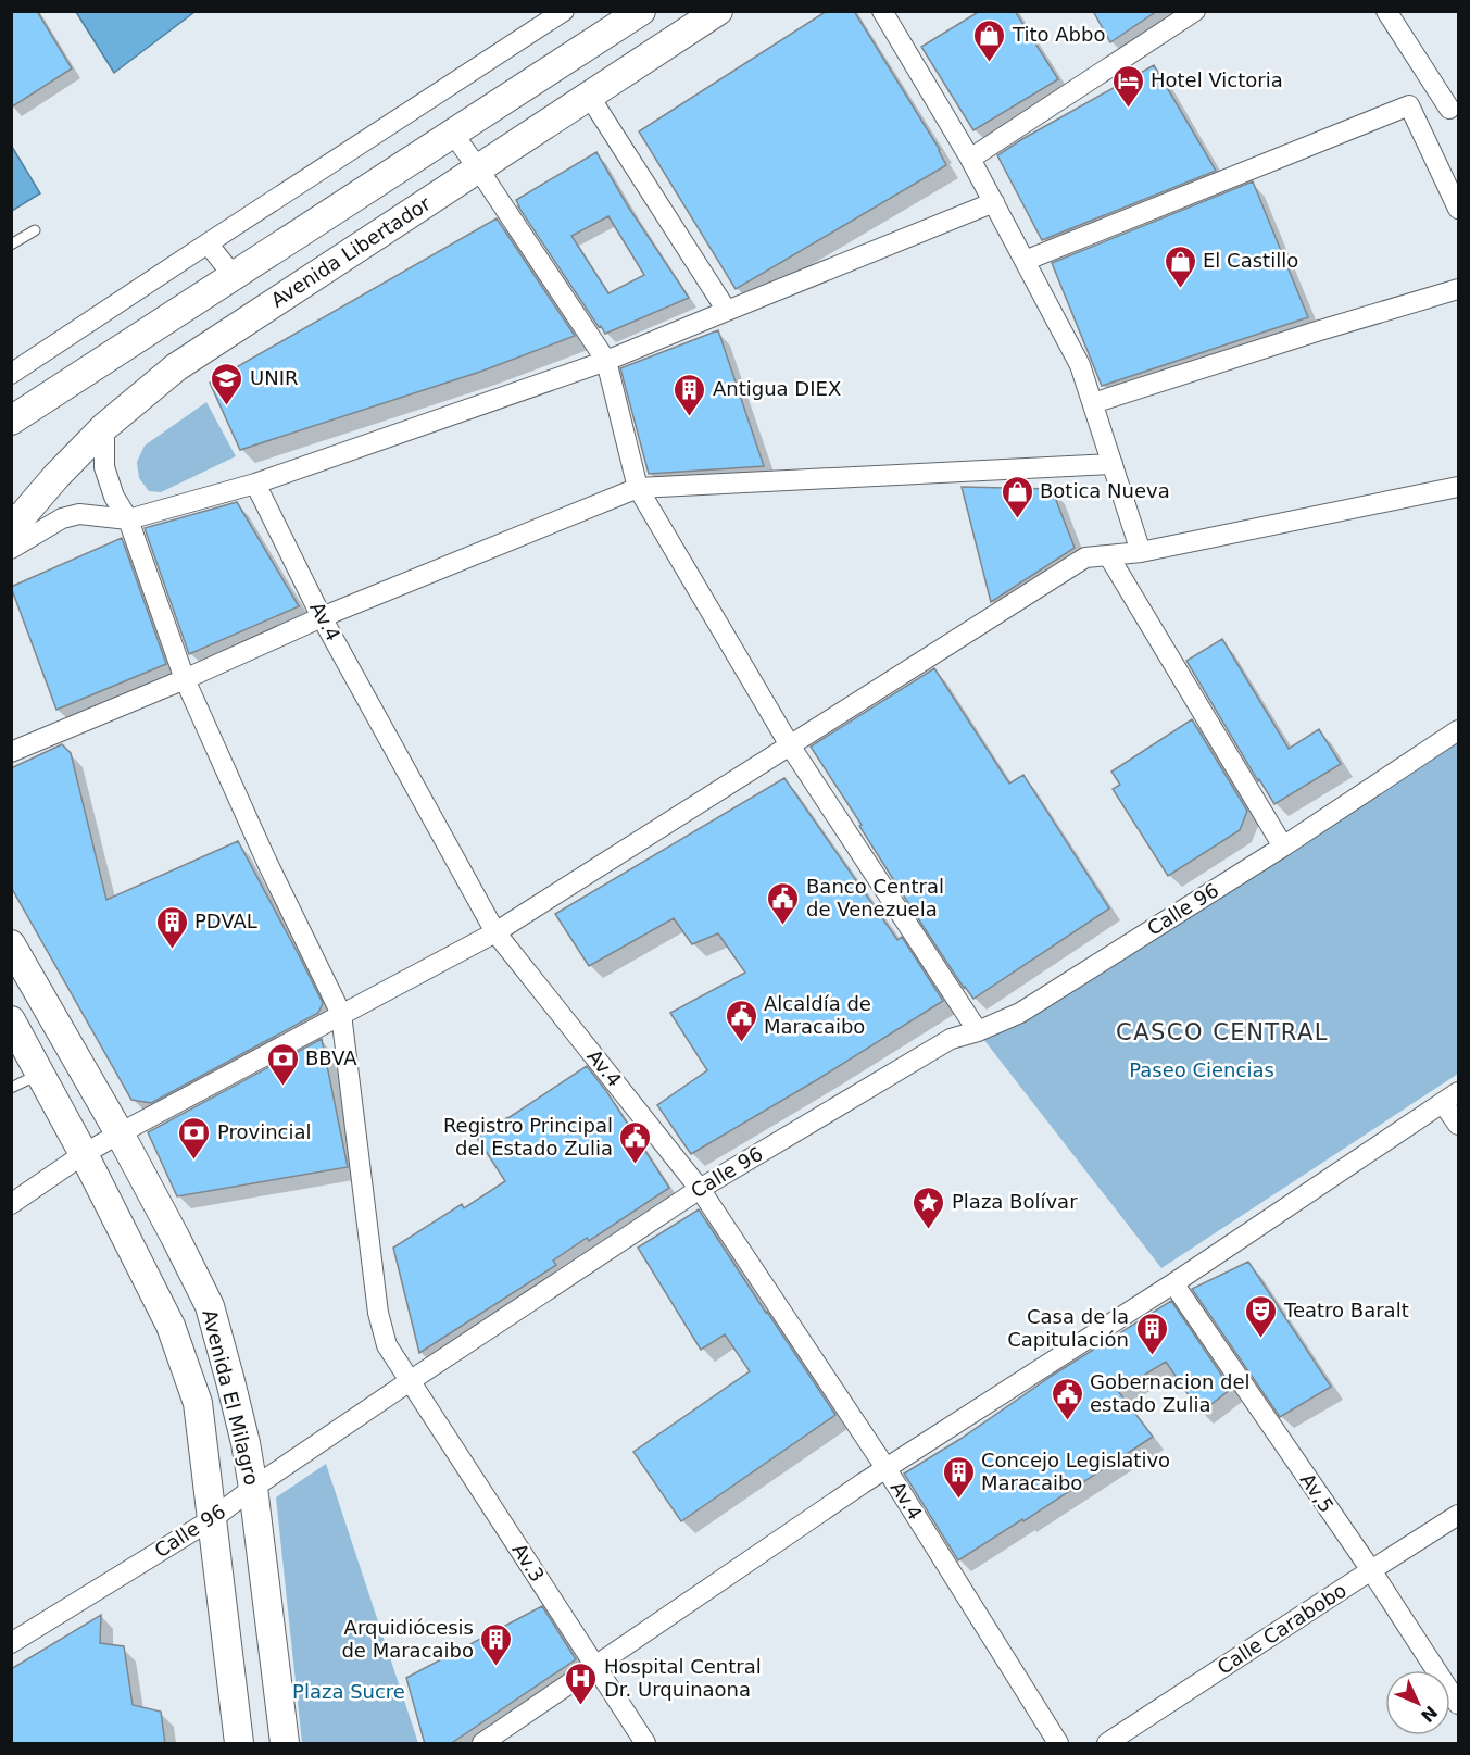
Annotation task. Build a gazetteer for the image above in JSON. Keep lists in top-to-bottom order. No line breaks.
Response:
{"streets":{"main road":["Avenida Libertador","Avenida El Milagro"],"street":["Av.4","Calle 96","Av,5","Av.3","Calle Carabobo"]},"crossings":[["Avenida Libertador","Av.3"],["Av.4","Calle 96"],["Calle 96","Avenida El Milagro"],["Calle 96","Av.3"],["Av,5","Calle Carabobo"]],"districts":["CASCO CENTRAL"],"parks":["Paseo Ciencias","Plaza Sucre"],"places":{"shop":["Tito Abbo","El Castillo","Botica Nueva"],"hotel":["Hotel Victoria"],"school or university":["UNIR"],"building":["Antigua DIEX","PDVAL","Casa de la Capitulación","Concejo Legislativo Maracaibo","Arquidiócesis de Maracaibo"],"public building":["Banco Central de Venezuela","Alcaldía de Maracaibo","Registro Principal del Estado Zulia","Gobernacion del estado Zulia"],"bank":["BBVA","Provincial"],"place":["Plaza Bolívar"],"theatre":["Teatro Baralt"],"hospital":["Hospital Central Dr. Urquinaona"]},"north":"bottom right"}
